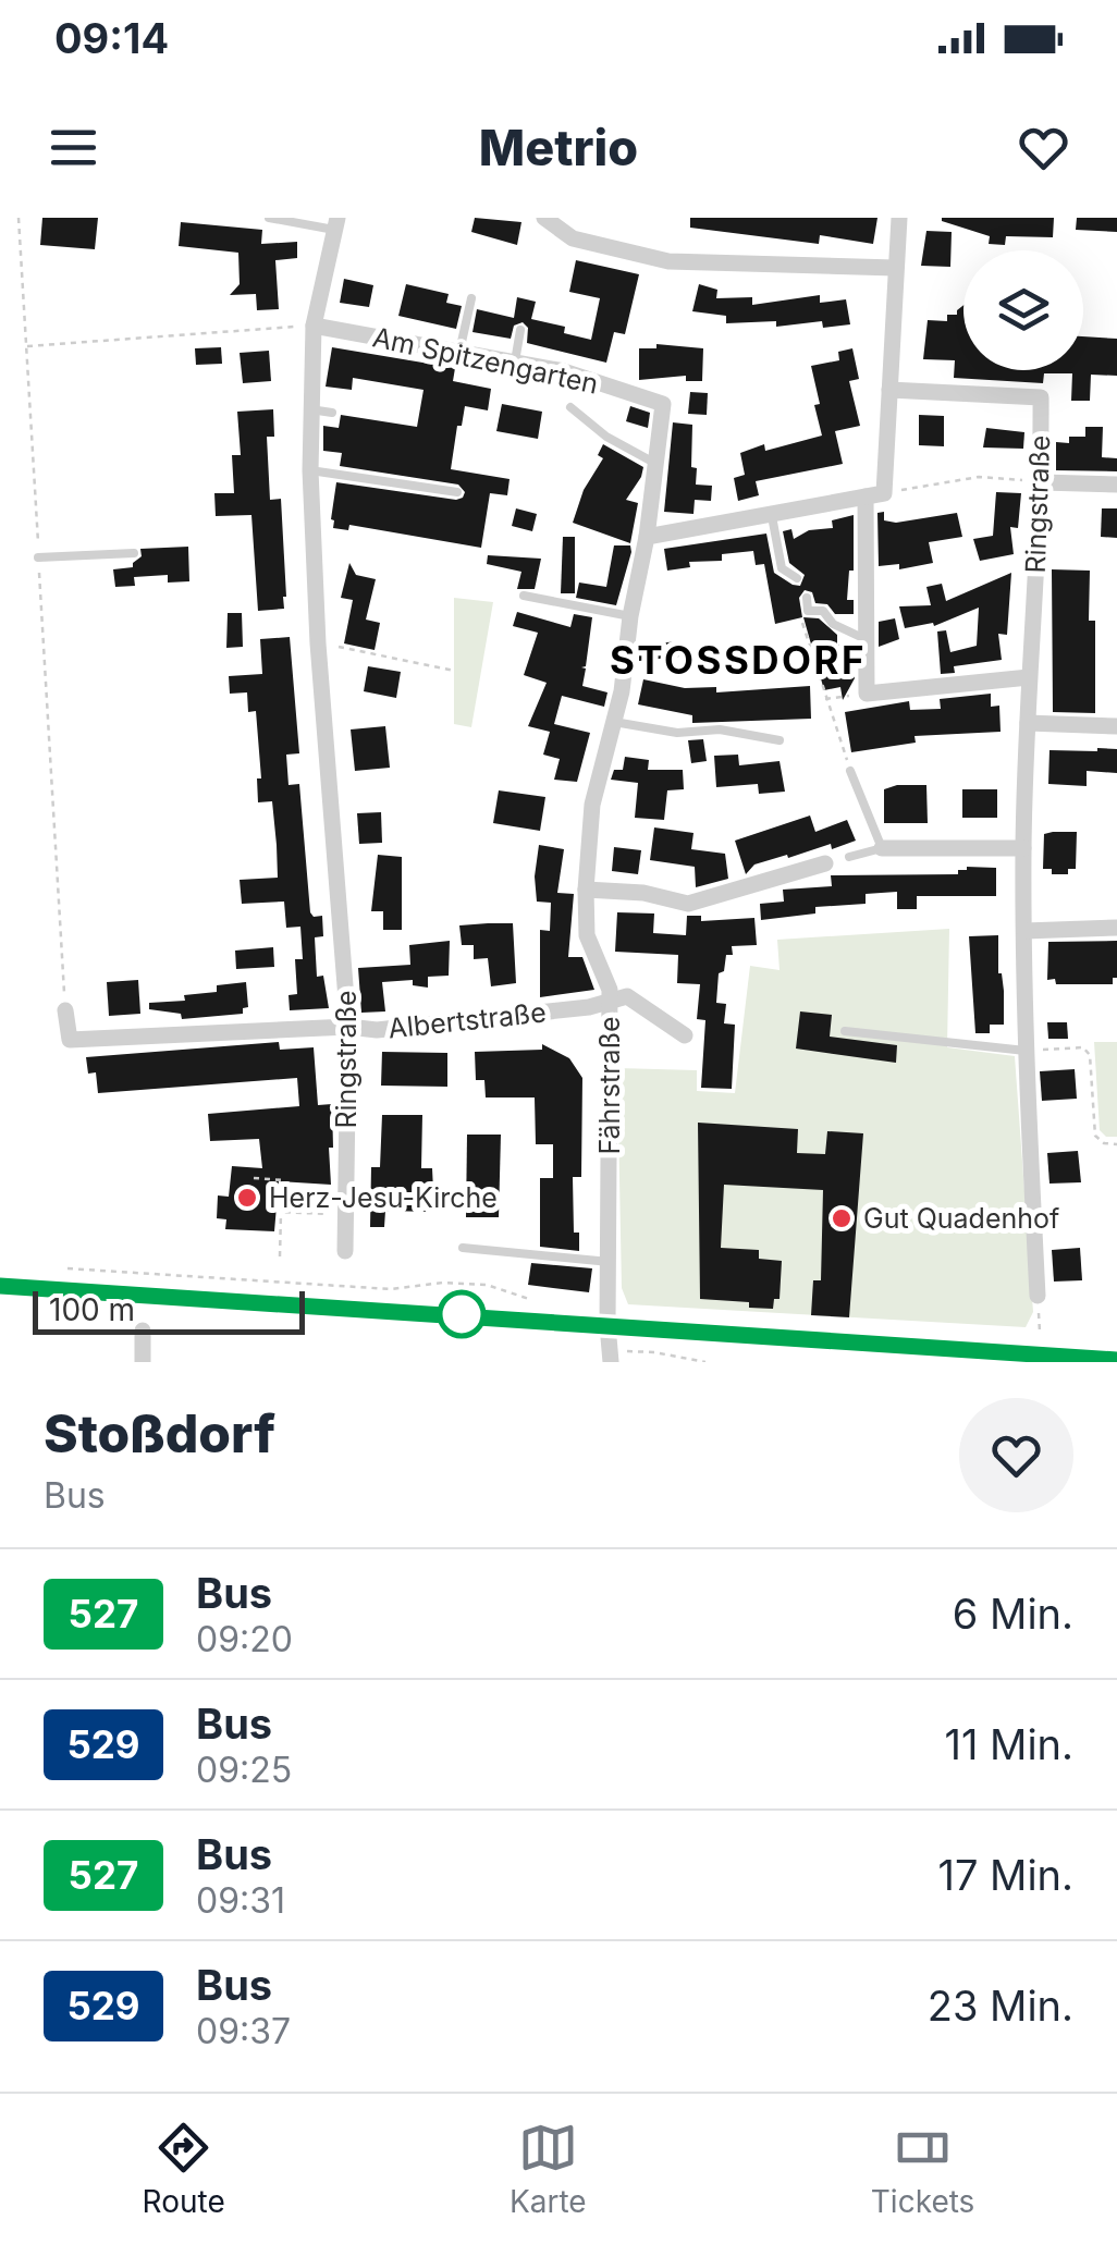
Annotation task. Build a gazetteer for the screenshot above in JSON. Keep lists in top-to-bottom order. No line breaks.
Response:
{"streets":{"street":["Am Spitzengarten","Ringstraße","Albertstraße","Fährstraße"]},"crossings":[["Am Spitzengarten","Ringstraße"],["Am Spitzengarten","Fährstraße"],["Ringstraße","Albertstraße"],["Albertstraße","Fährstraße"]],"districts":["STOSSDORF"],"places":["Herz-Jesu-Kirche","Gut Quadenhof"],"lines":["bus line 527"],"scale_bar":"100 m","page":{"status":"09:14","header":"Metrio","scale":"100 m","heading":["Stoßdorf","Bus"],"list":[{"mark":"527","name":"Bus","note":"09:20","value":"6 Min."},{"mark":"529","name":"Bus","note":"09:25","value":"11 Min."},{"mark":"527","name":"Bus","note":"09:31","value":"17 Min."},{"mark":"529","name":"Bus","note":"09:37","value":"23 Min."}],"tabs":["Route","Karte","Tickets"]}}
